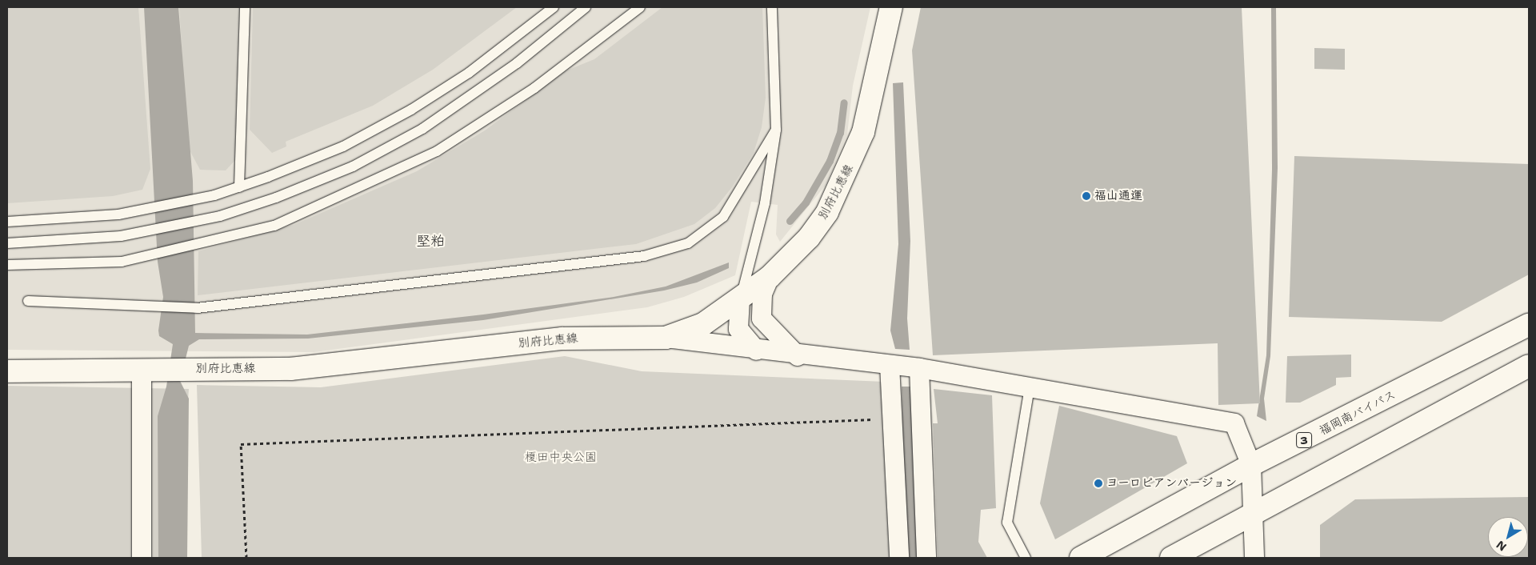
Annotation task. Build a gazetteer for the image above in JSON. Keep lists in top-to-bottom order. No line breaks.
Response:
{"streets":{"main road":["別府比恵線","福岡南バイパス","3"]},"districts":["堅粕"],"parks":["榎田中央公園"],"places":["福山通運","ヨーロピアンバージョン"],"north":"bottom left"}
